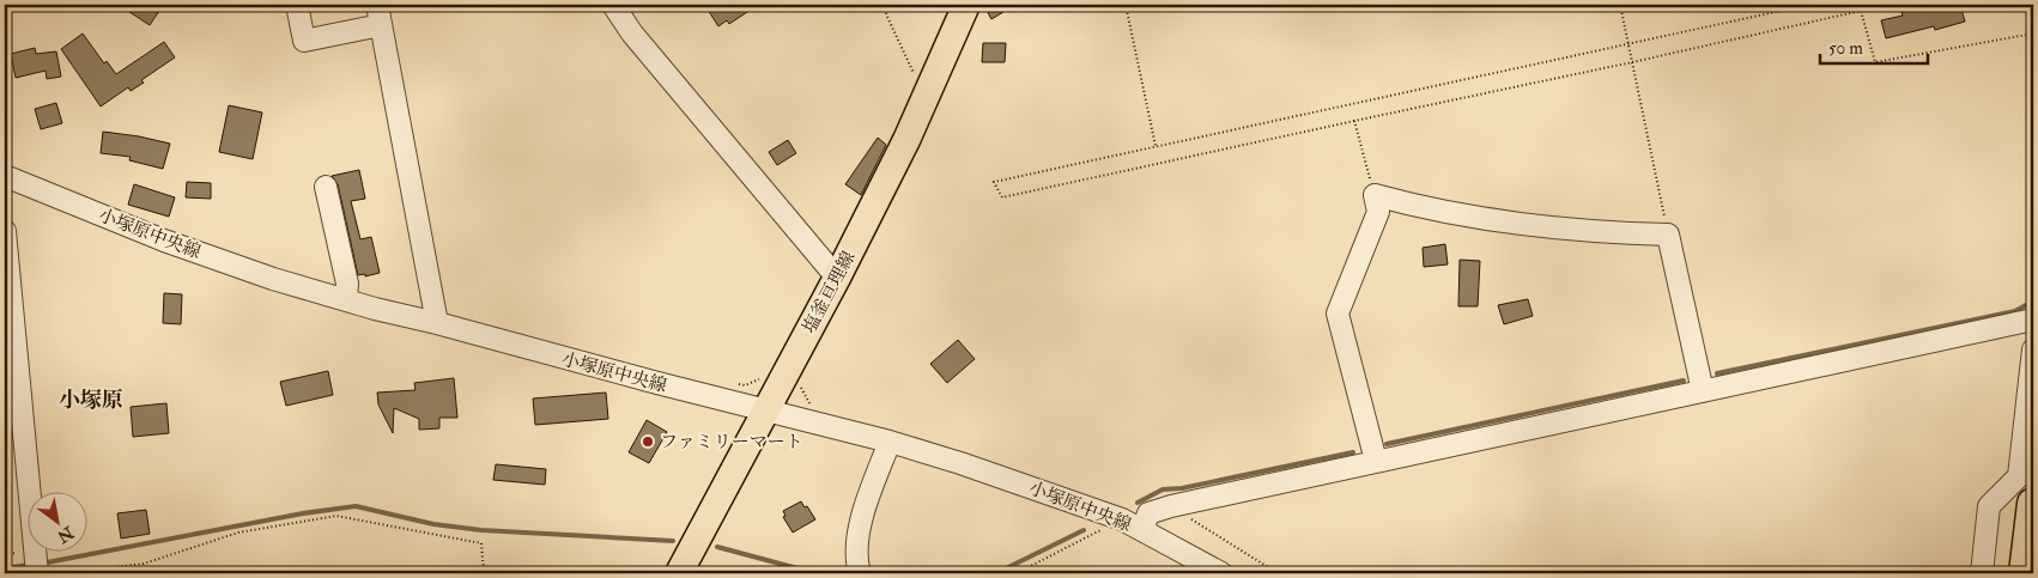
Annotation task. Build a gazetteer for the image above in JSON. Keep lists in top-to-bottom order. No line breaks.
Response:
{"streets":{"main road":["塩釜亘理線"],"street":["小塚原中央線"]},"crossings":[["小塚原中央線","塩釜亘理線"]],"districts":["小塚原"],"places":["ファミリーマート"],"scale_bar":"50 m","north":"bottom right"}
